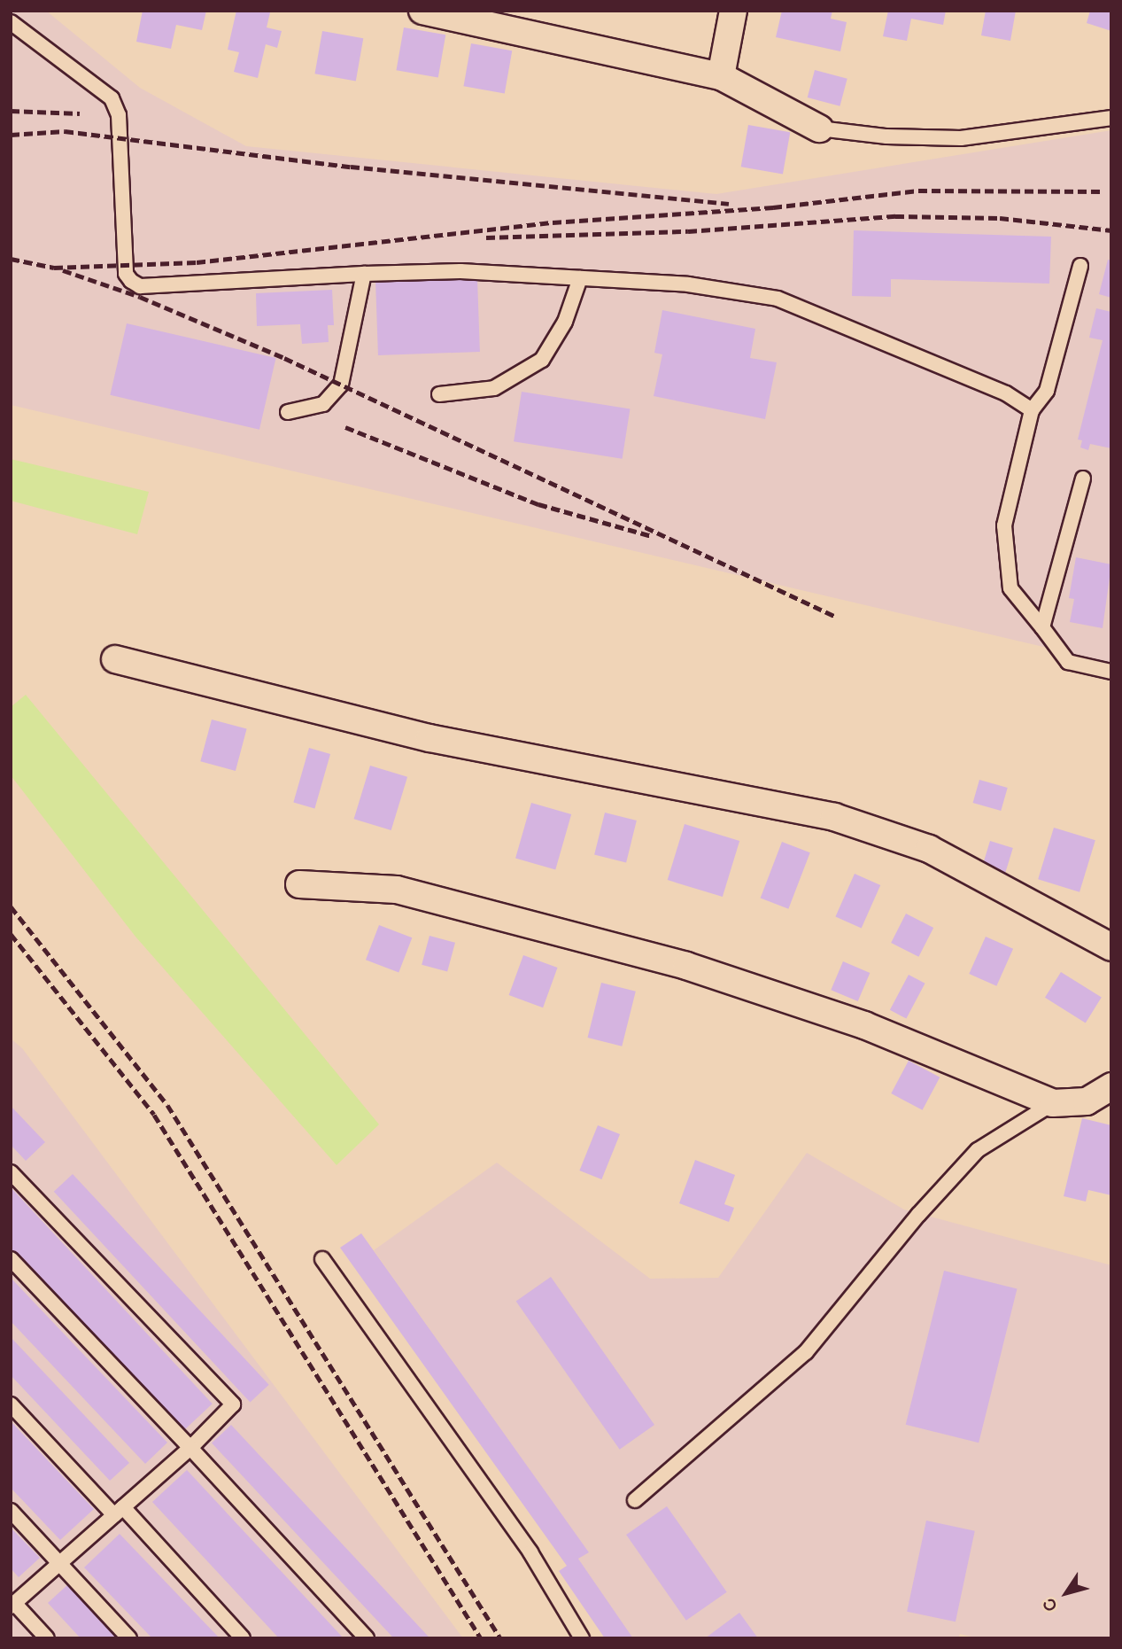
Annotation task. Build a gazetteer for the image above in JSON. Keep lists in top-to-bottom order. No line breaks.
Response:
{"north":"bottom left"}
